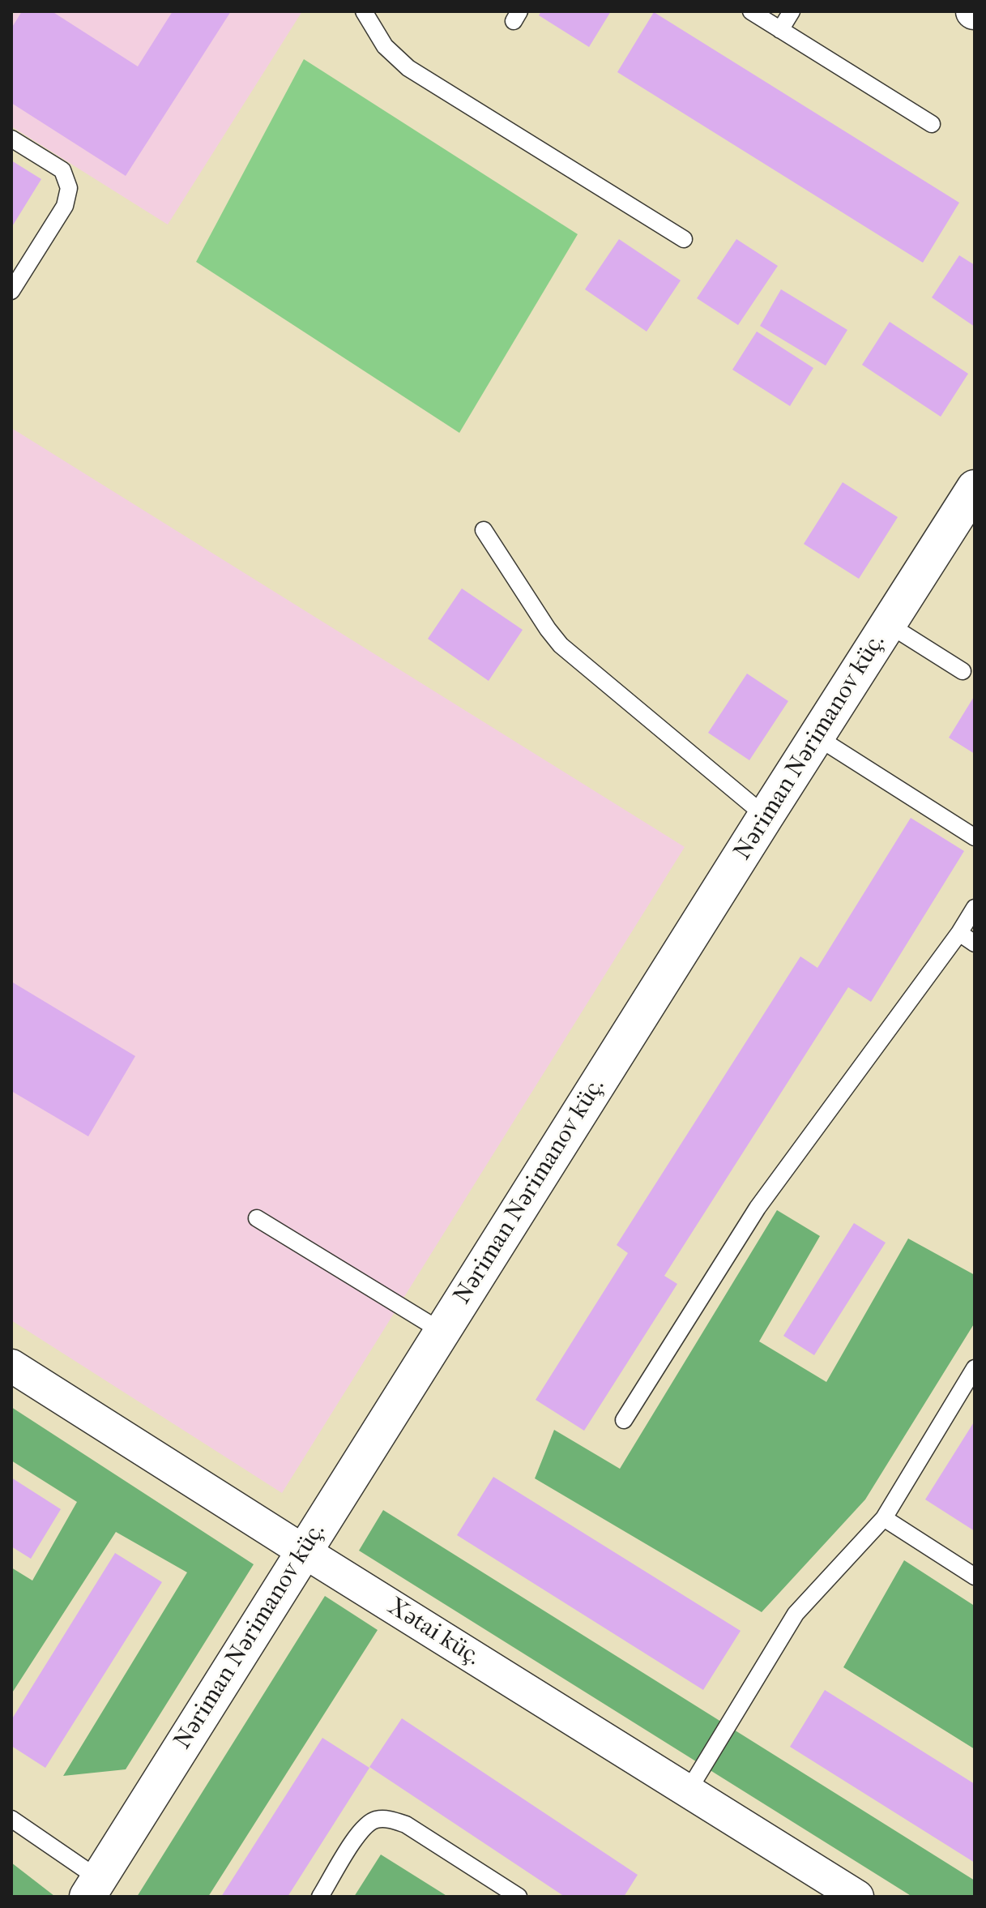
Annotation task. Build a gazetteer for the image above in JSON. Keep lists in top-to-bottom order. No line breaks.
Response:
{"streets":{"street":["Nəriman Nərimanov küç.","Xətai küç."]},"crossings":[["Nəriman Nərimanov küç.","Xətai küç."]]}
